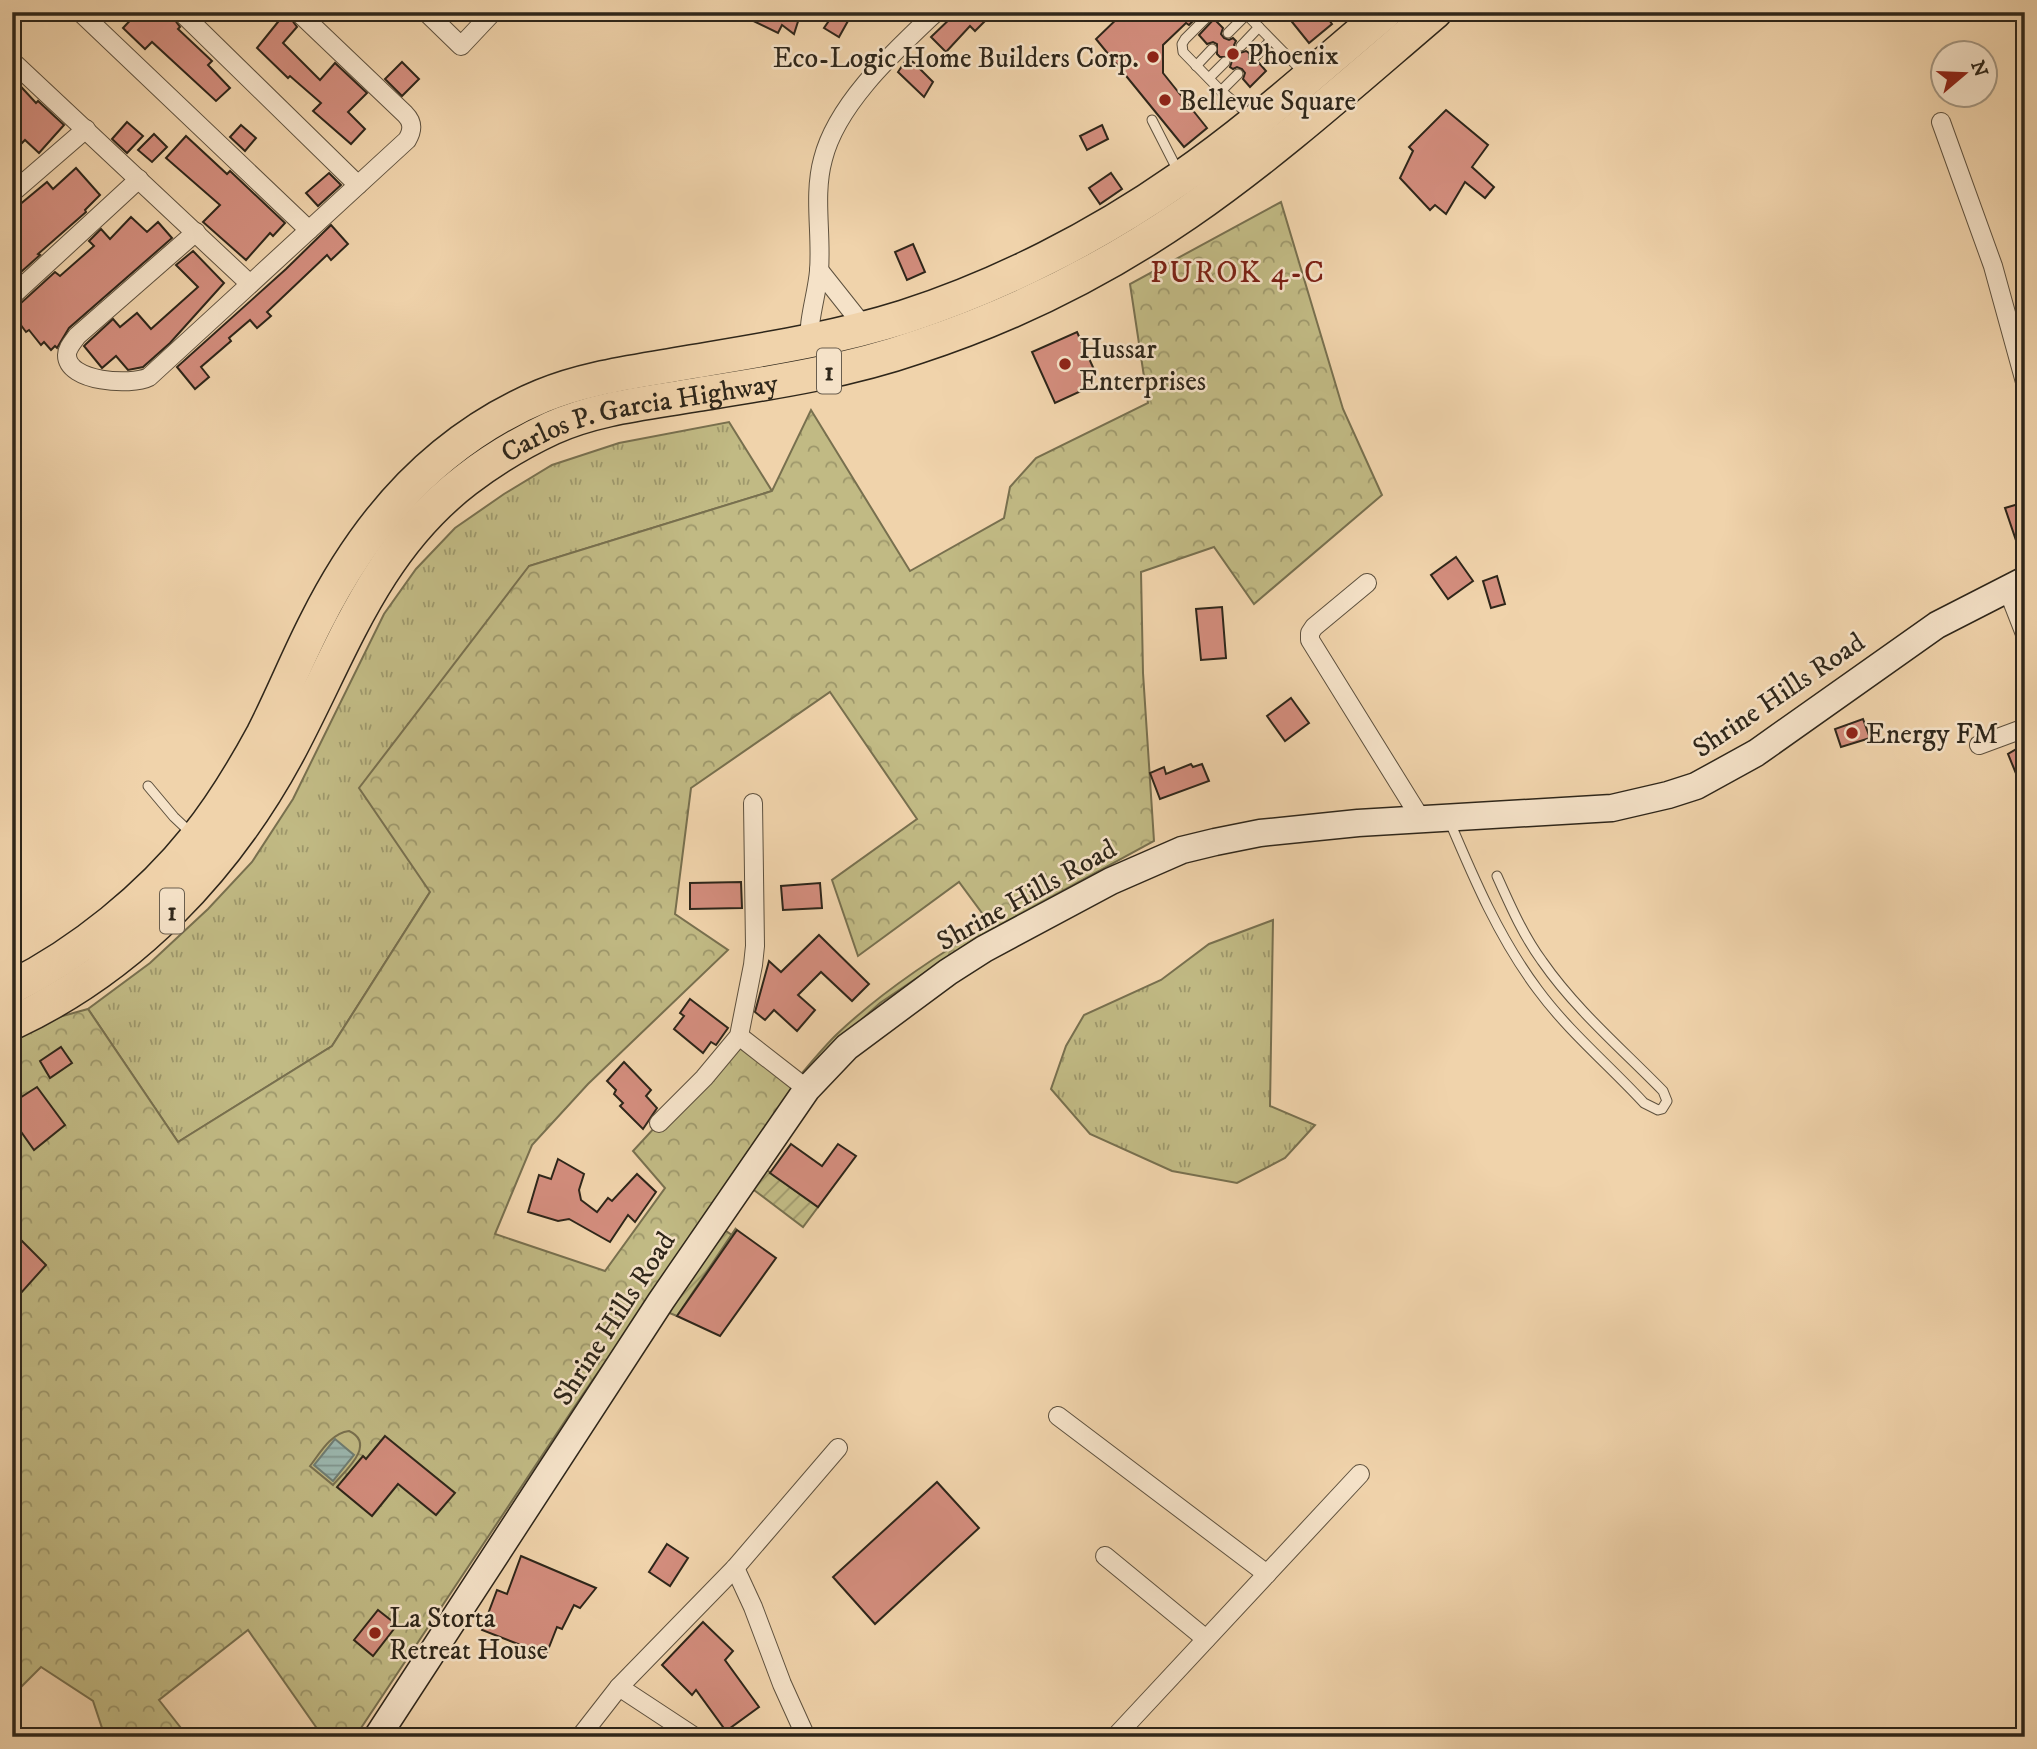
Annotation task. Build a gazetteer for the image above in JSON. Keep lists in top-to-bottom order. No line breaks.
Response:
{"streets":{"highway":["1","Carlos P. Garcia Highway"],"street":["Shrine Hills Road"]},"districts":["PUROK 4-C"],"places":["Phoenix","Eco-Logic Home Builders Corp.","Bellevue Square","Hussar Enterprises","Energy FM","La Storta Retreat House"],"north":"right"}
